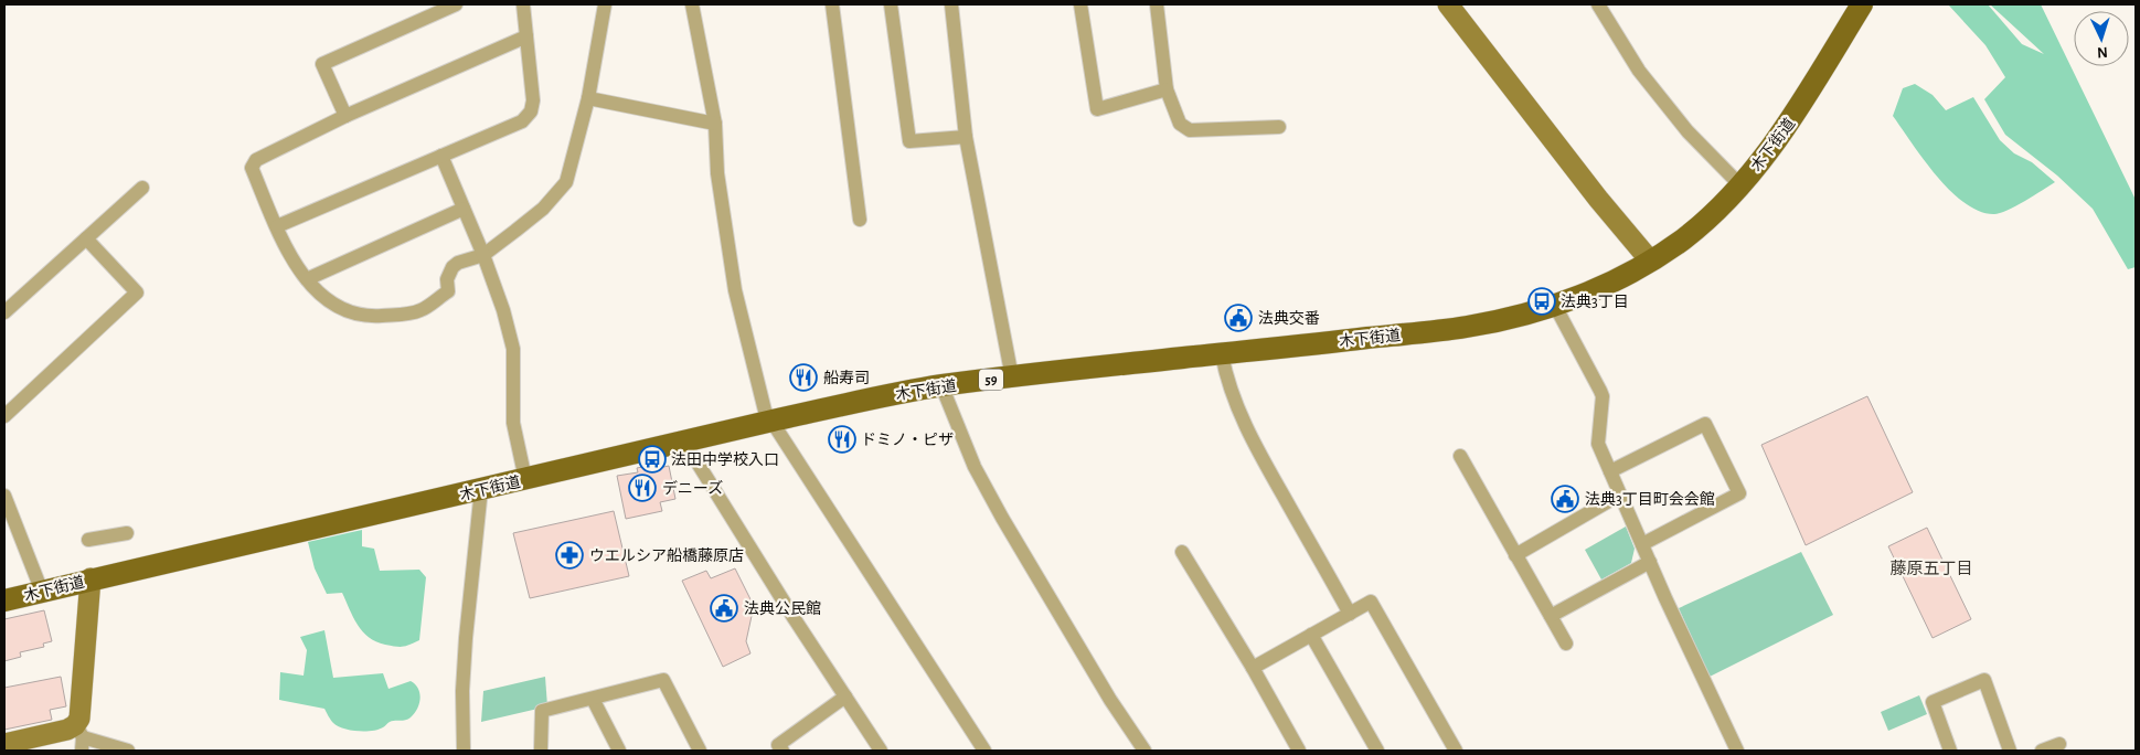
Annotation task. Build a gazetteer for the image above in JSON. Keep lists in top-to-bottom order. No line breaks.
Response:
{"streets":{"main road":["木下街道","59"]},"districts":["藤原五丁目"],"places":{"bus stop":["法典3丁目","法田中学校入口"],"public building":["法典交番","法典3丁目町会会館","法典公民館"],"restaurant":["船寿司","ドミノ・ピザ","デニーズ"],"pharmacy":["ウエルシア船橋藤原店"]},"north":"bottom"}
